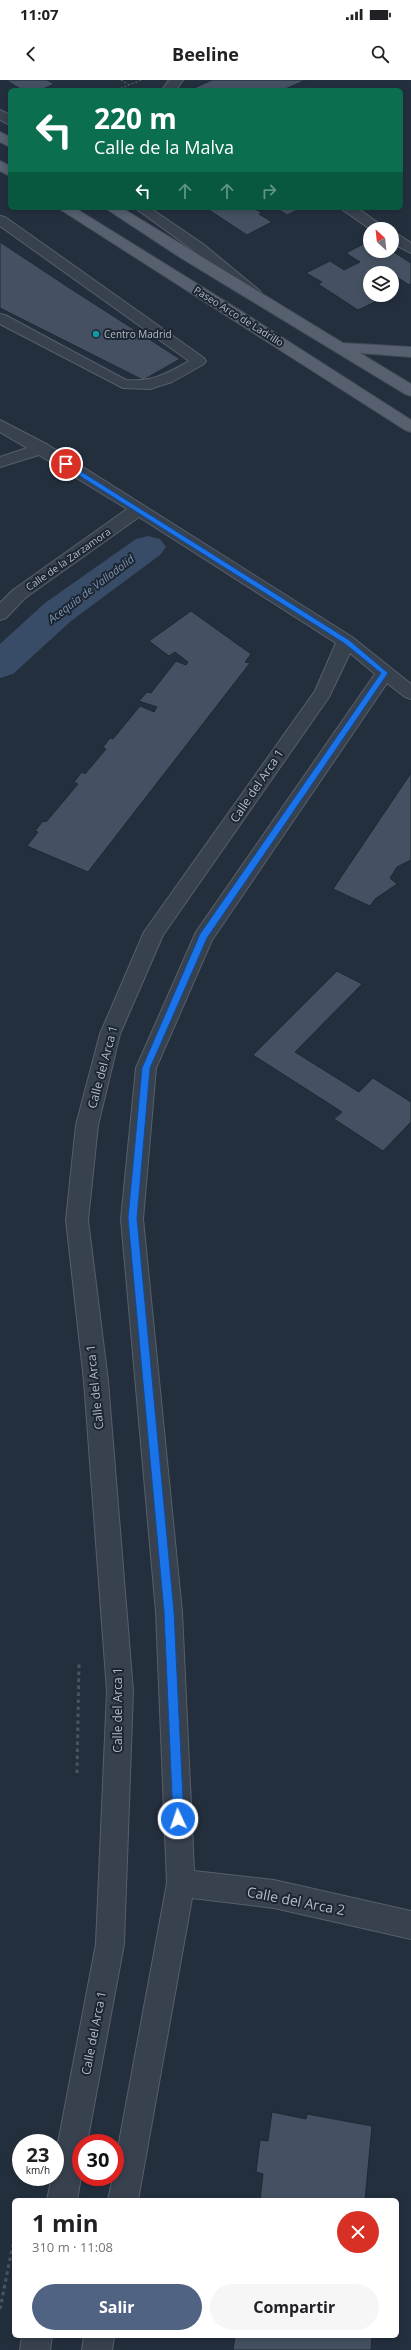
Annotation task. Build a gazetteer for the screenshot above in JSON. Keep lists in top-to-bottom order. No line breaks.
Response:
{"streets":{"main road":["Paseo Arco de Ladrillo"],"street":["Calle de la Zarzamora","Calle del Arca 1","Calle del Arca 2"]},"water":["Acequia de Valladolid"],"places":["Centro Madrid"],"north":"top left","page":{"status":"11:07","header":"Beeline","turn":["220 m","Calle de la Malva"],"speed":"23 km/h","limit":"30","heading":["1 min","310 m · 11:08"],"buttons":["Salir","Compartir"]}}
